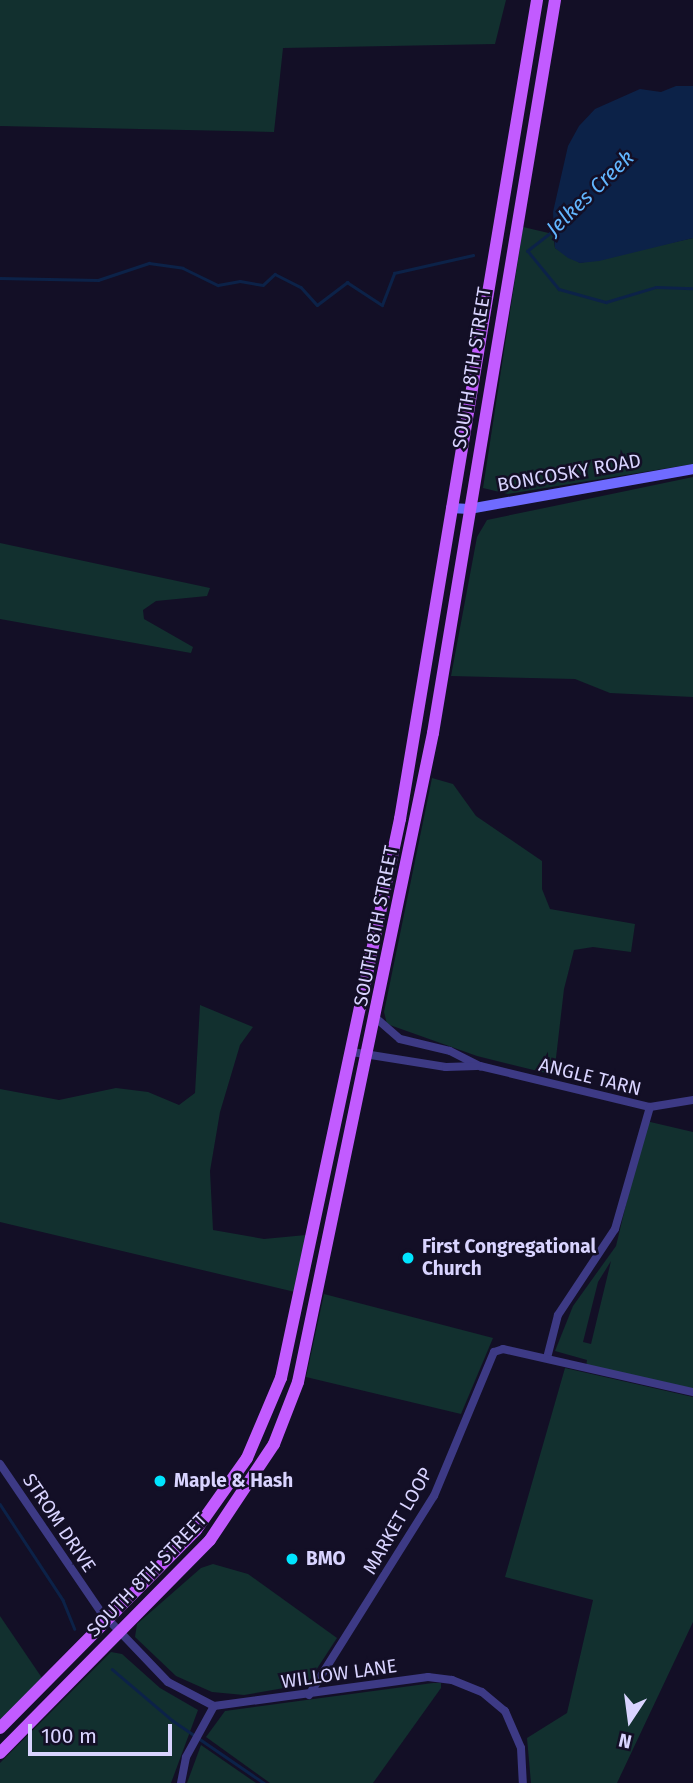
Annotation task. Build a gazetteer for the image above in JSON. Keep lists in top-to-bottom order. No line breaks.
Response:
{"streets":{"main road":["SOUTH 8TH STREET"],"street":["BONCOSKY ROAD","ANGLE TARN","MARKET LOOP","STROM DRIVE","WILLOW LANE"]},"crossings":[["SOUTH 8TH STREET","BONCOSKY ROAD"],["SOUTH 8TH STREET","ANGLE TARN"],["SOUTH 8TH STREET","STROM DRIVE"],["MARKET LOOP","WILLOW LANE"]],"water":["Jelkes Creek"],"places":["First Congregational Church","Maple & Hash","BMO"],"scale_bar":"100 m","north":"bottom"}
